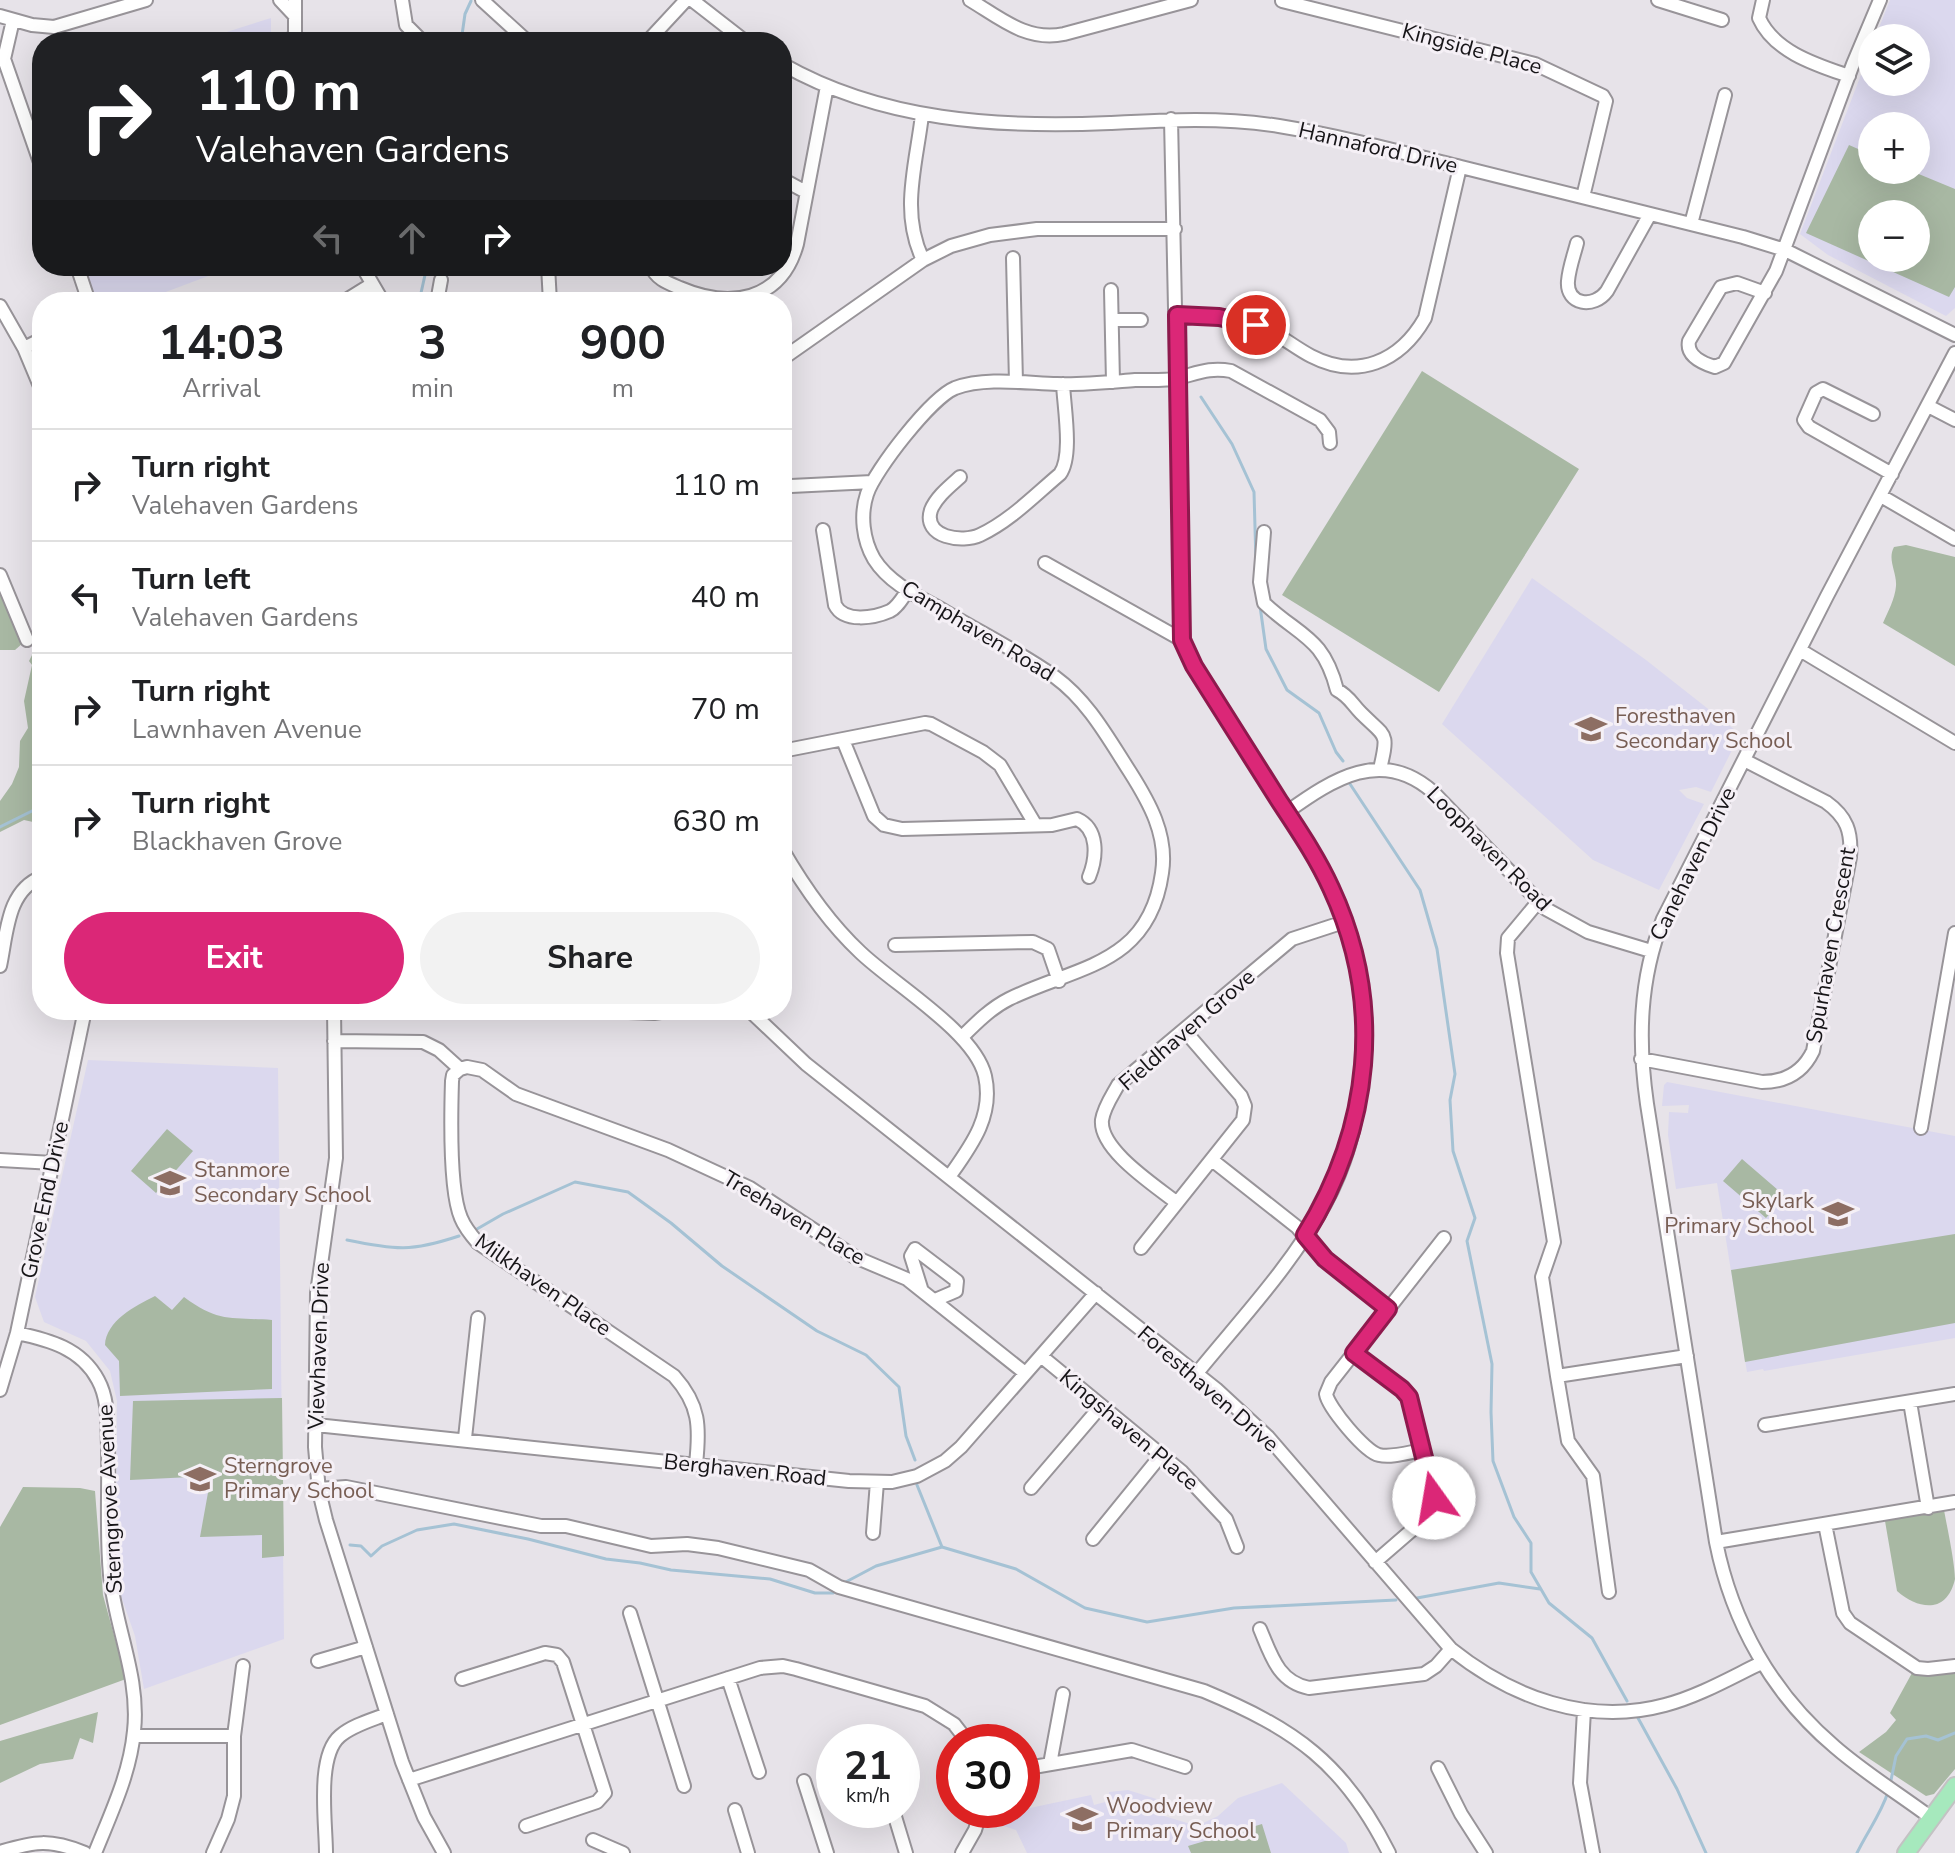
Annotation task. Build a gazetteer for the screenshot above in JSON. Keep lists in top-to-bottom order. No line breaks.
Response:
{"streets":{"street":["Kingside Place","Hannaford Drive","Camphaven Road","Loophaven Road","Canehaven Drive","Spurhaven Crescent","Fieldhaven Grove","Grove End Drive","Treehaven Place","Milkhaven Place","Viewhaven Drive","Foresthaven Drive","Kingshaven Place","Berghaven Road","Sterngrove Avenue"]},"crossings":[["Kingside Place","Hannaford Drive"],["Loophaven Road","Canehaven Drive"],["Canehaven Drive","Spurhaven Crescent"],["Canehaven Drive","Foresthaven Drive"],["Grove End Drive","Sterngrove Avenue"],["Treehaven Place","Milkhaven Place"],["Treehaven Place","Berghaven Road"],["Milkhaven Place","Berghaven Road"],["Viewhaven Drive","Berghaven Road"],["Foresthaven Drive","Berghaven Road"],["Kingshaven Place","Berghaven Road"]],"places":{"school or university":["Foresthaven Secondary School","Stanmore Secondary School","Skylark Primary School","Sterngrove Primary School","Woodview Primary School"]},"page":{"map_buttons":["+","−"],"turn":["110 m","Valehaven Gardens"],"eta":["14:03","Arrival","3","min","900","m"],"list":[{"name":"Turn right","note":"Valehaven Gardens","value":"110 m"},{"name":"Turn left","note":"Valehaven Gardens","value":"40 m"},{"name":"Turn right","note":"Lawnhaven Avenue","value":"70 m"},{"name":"Turn right","note":"Blackhaven Grove","value":"630 m"}],"buttons":["Exit","Share"],"speed":"21 km/h","limit":"30"}}
